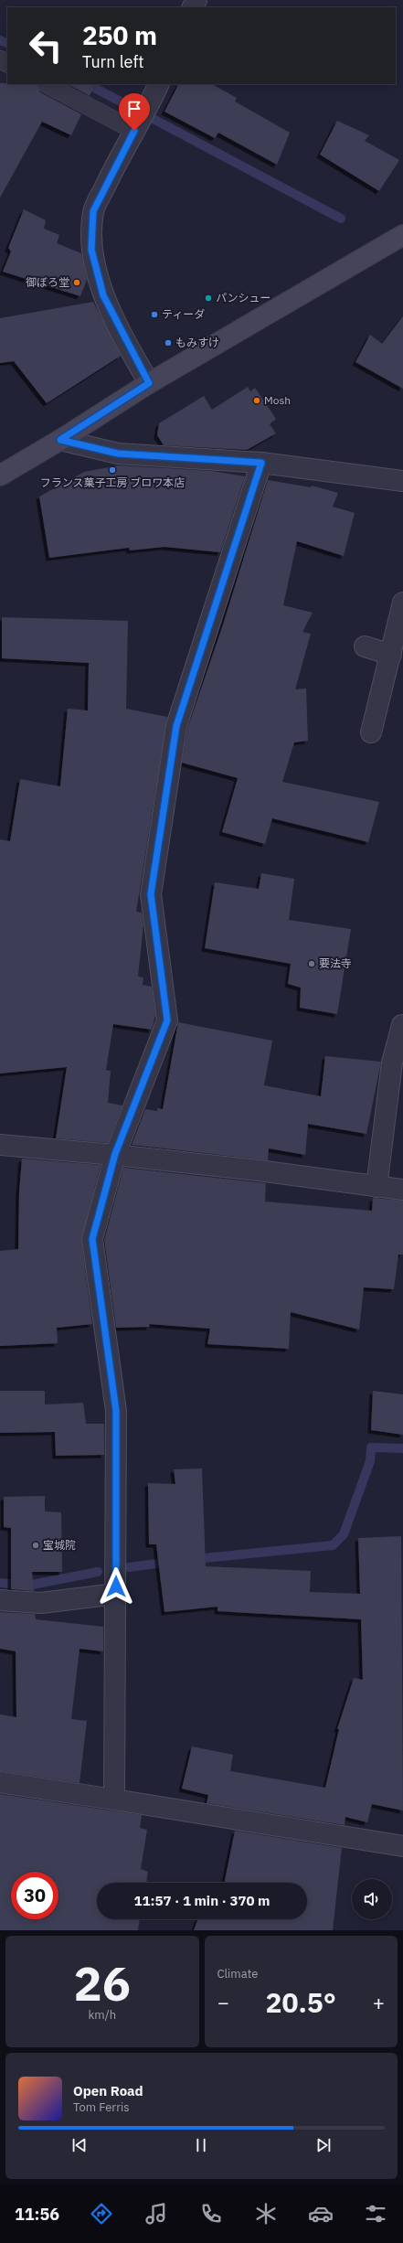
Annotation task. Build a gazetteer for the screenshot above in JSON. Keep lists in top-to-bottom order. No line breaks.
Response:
{"places":["御ぼろ堂","パンシュー","ティーダ","もみすけ","Mosh","フランス菓子工房 ブロワ本店","要法寺","宝城院"],"page":{"turn":["250 m","Turn left"],"limit":"30","trip":"11:57 · 1 min · 370 m","tile":[["26","km/h"],"Climate"],"heat":["−","20.5°","+"],"song":["Open Road","Tom Ferris"],"tabs":"11:56"}}
